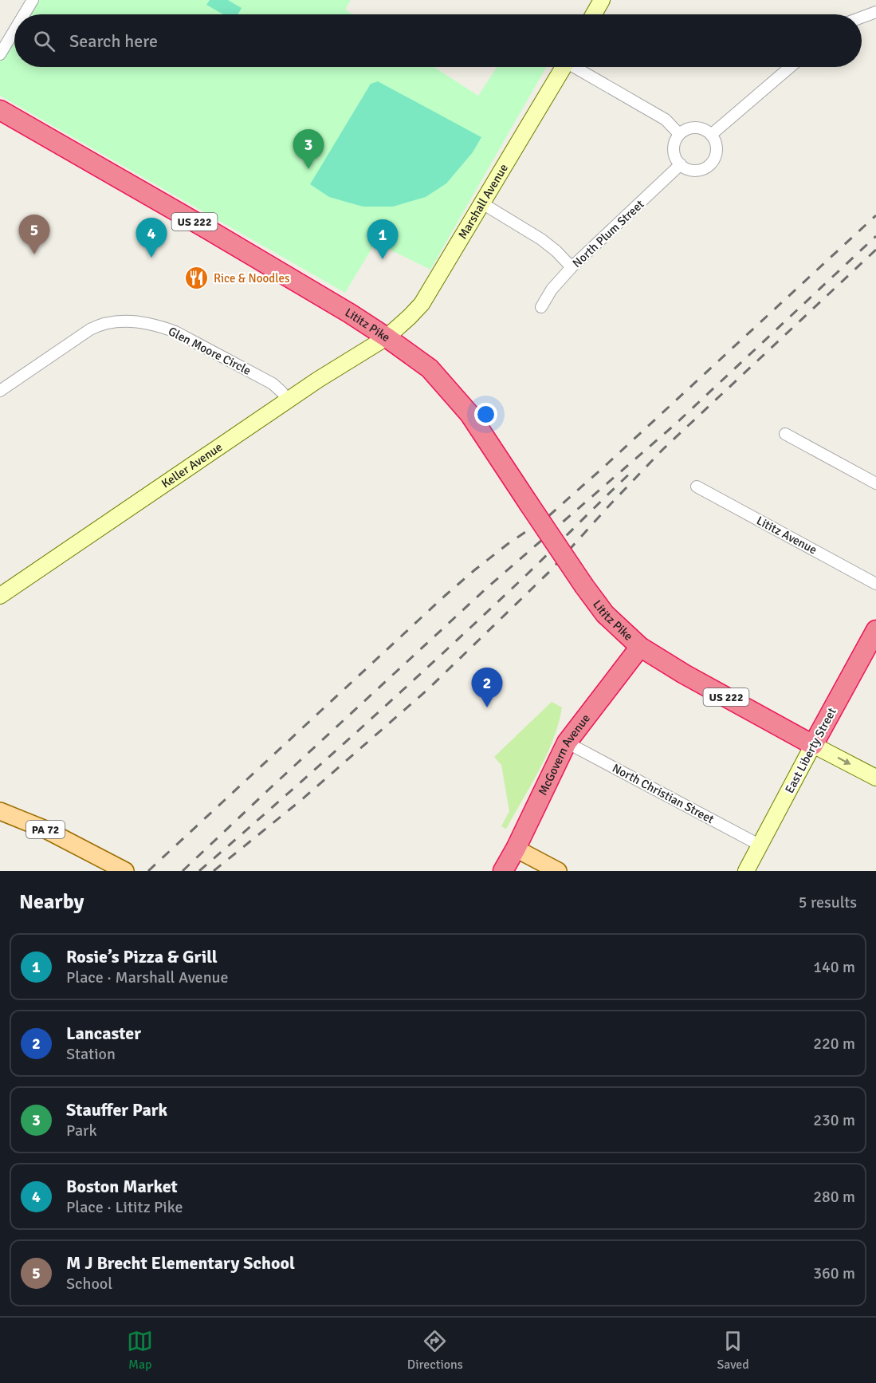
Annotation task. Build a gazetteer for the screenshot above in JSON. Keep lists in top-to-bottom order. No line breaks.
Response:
{"streets":{"highway":["US 222","Lititz Pike","East Liberty Street","McGovern Avenue"],"main road":["Marshall Avenue","Keller Avenue","PA 72"],"street":["North Plum Street","Glen Moore Circle","Lititz Avenue","North Christian Street"]},"crossings":[["Marshall Avenue","Lititz Pike"],["Marshall Avenue","Keller Avenue"],["US 222","Lititz Pike"],["US 222","East Liberty Street"],["US 222","McGovern Avenue"],["Lititz Pike","Keller Avenue"],["Lititz Pike","McGovern Avenue"],["Glen Moore Circle","Keller Avenue"],["East Liberty Street","North Christian Street"],["McGovern Avenue","North Christian Street"]],"places":{"restaurant":["Rice & Noodles"]},"page":{"search":"Search here","pins":["3","5","4","1","2"],"heading":["Nearby","5 results"],"list":[{"mark":"1","name":"Rosie’s Pizza & Grill","note":"Place · Marshall Avenue","value":"140 m"},{"mark":"2","name":"Lancaster","note":"Station","value":"220 m"},{"mark":"3","name":"Stauffer Park","note":"Park","value":"230 m"},{"mark":"4","name":"Boston Market","note":"Place · Lititz Pike","value":"280 m"},{"mark":"5","name":"M J Brecht Elementary School","note":"School","value":"360 m"}],"nav":["Map","Directions","Saved"]}}
